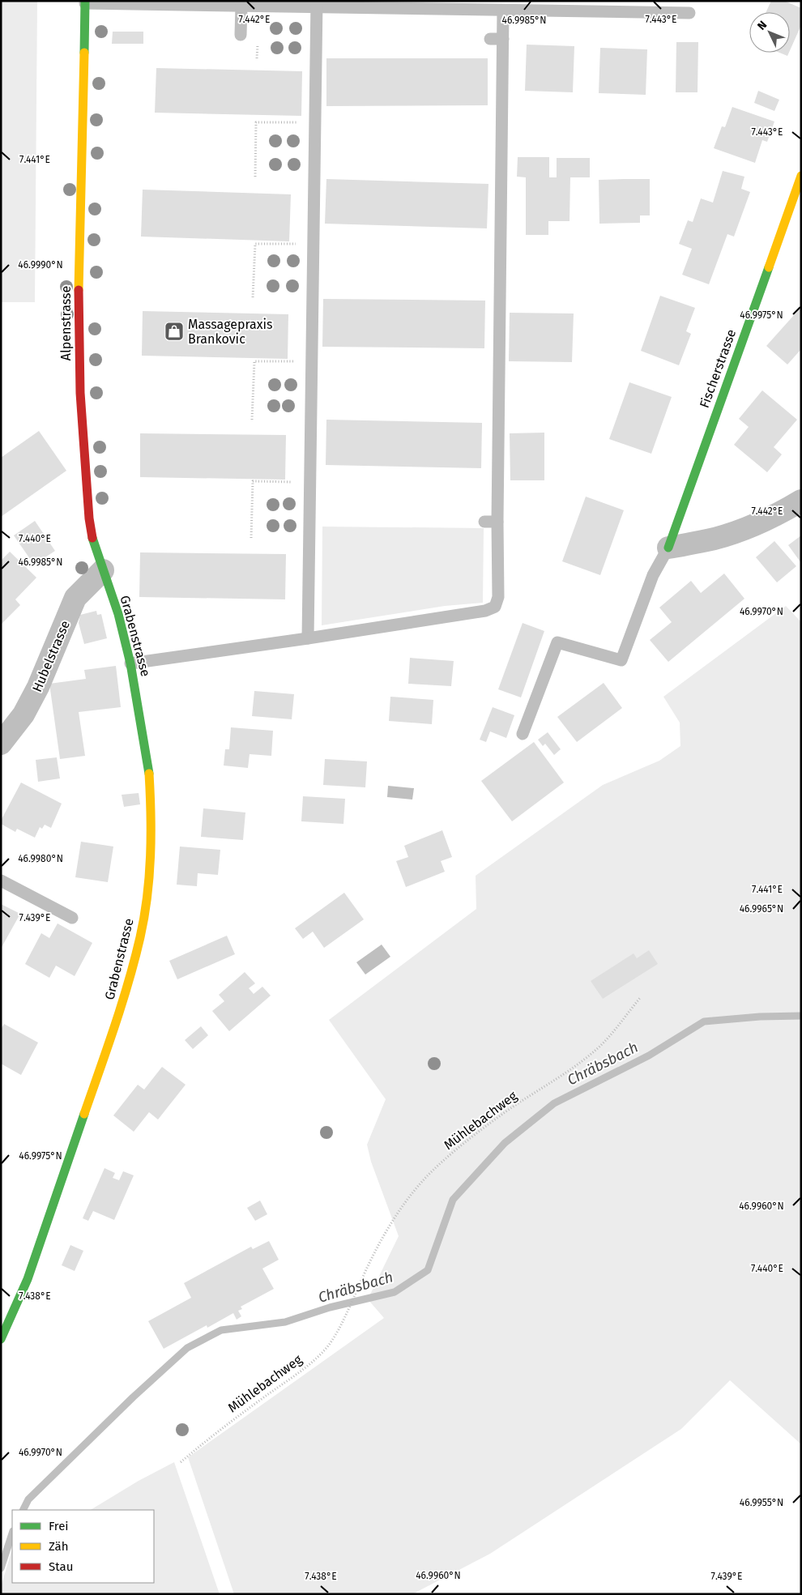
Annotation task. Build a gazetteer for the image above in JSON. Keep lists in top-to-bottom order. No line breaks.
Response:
{"streets":{"street":["Alpenstrasse","Fischerstrasse","Grabenstrasse","Hubelstrasse"],"path":["Mühlebachweg"]},"crossings":[["Alpenstrasse","Grabenstrasse"],["Alpenstrasse","Hubelstrasse"],["Grabenstrasse","Hubelstrasse"]],"water":["Chräbsbach"],"places":{"shop":["Massagepraxis Brankovic"]},"legend":["Frei","Zäh","Stau"],"north":"top left","coordinates":["7.442°E","7.443°E","46.9985°N","7.441°E","46.9990°N","46.9975°N","7.440°E","46.9970°N","46.9980°N","46.9965°N","7.439°E","46.9960°N","7.438°E","46.9955°N"]}
